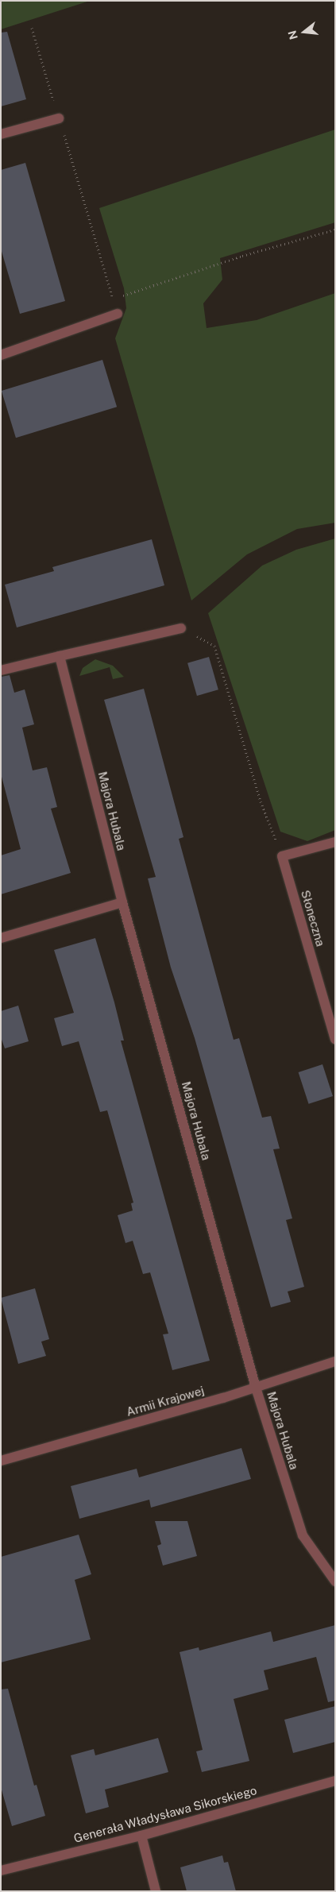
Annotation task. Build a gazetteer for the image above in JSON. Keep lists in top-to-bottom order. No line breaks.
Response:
{"streets":{"street":["Majora Hubala","Słoneczna","Armii Krajowej","Generała Władysława Sikorskiego"]},"crossings":[["Majora Hubala","Armii Krajowej"]],"north":"left"}
